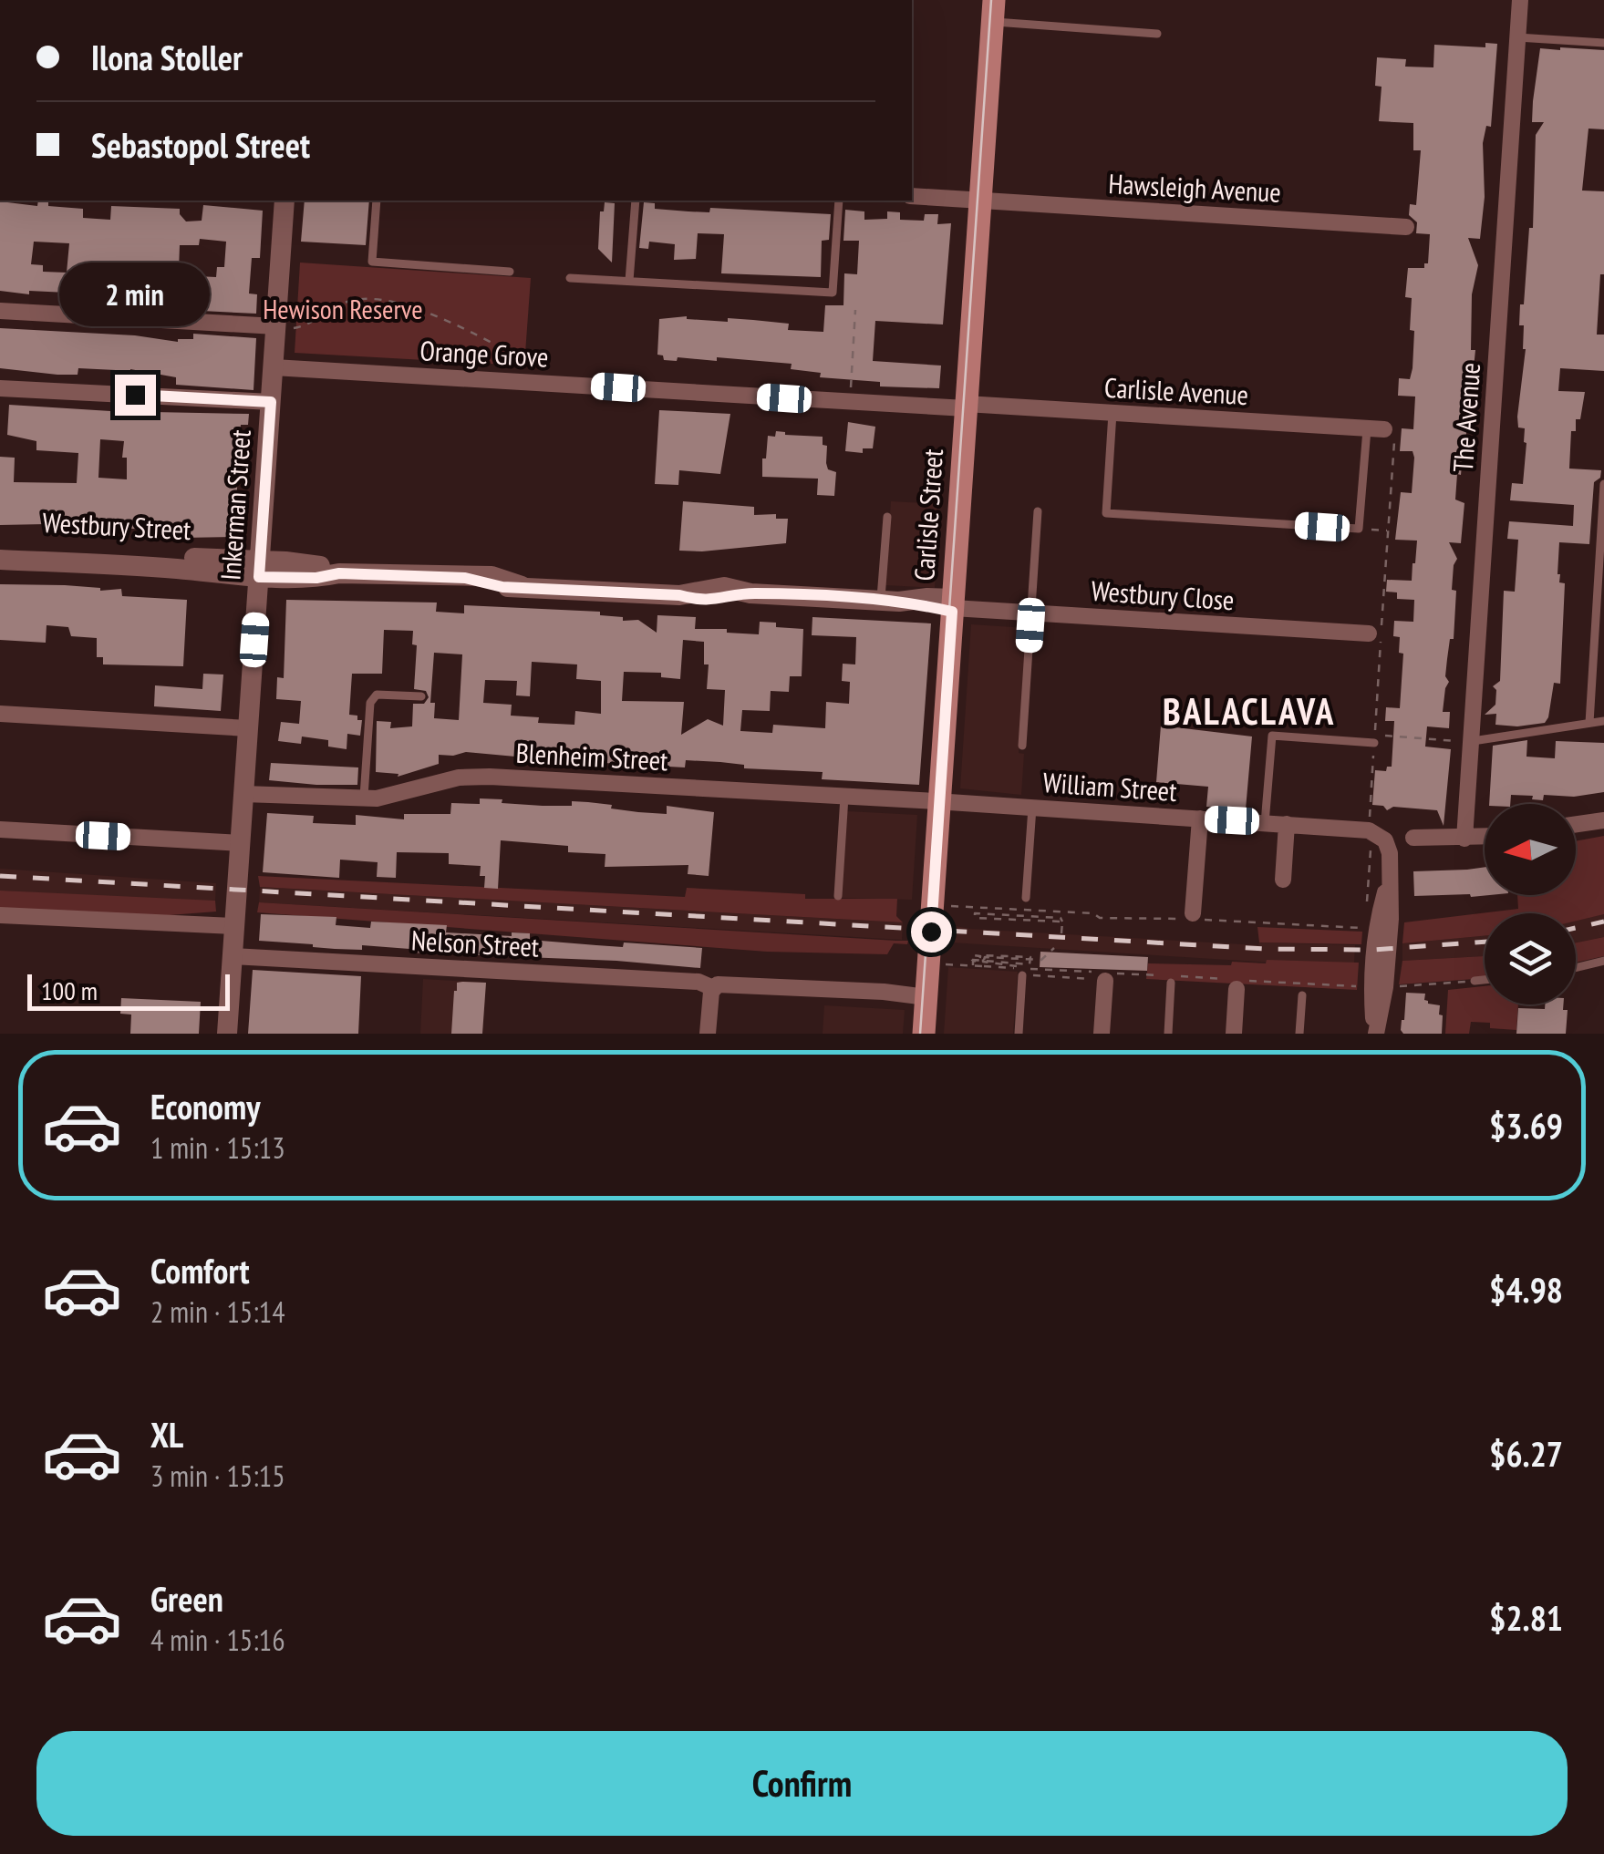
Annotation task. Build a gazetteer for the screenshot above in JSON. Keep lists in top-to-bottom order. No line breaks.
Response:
{"streets":{"main road":["Carlisle Street"],"street":["Hawsleigh Avenue","Orange Grove","Carlisle Avenue","The Avenue","Inkerman Street","Westbury Street","Westbury Close","Blenheim Street","William Street","Nelson Street"]},"crossings":[["Hawsleigh Avenue","Carlisle Street"],["Orange Grove","Carlisle Avenue"],["Orange Grove","Inkerman Street"],["Orange Grove","Carlisle Street"],["Carlisle Avenue","Carlisle Street"],["Inkerman Street","Westbury Street"],["Inkerman Street","Blenheim Street"],["Inkerman Street","Nelson Street"],["Carlisle Street","Westbury Street"],["Carlisle Street","Westbury Close"],["Carlisle Street","Blenheim Street"],["Carlisle Street","William Street"],["Carlisle Street","Nelson Street"],["Westbury Street","Westbury Close"],["Blenheim Street","William Street"]],"districts":["BALACLAVA"],"parks":["Hewison Reserve"],"scale_bar":"100 m","north":"left","page":{"banner":["Ilona Stoller","Sebastopol Street"],"bubble":"2 min","scale":"100 m","list":[{"name":"Economy","note":"1 min · 15:13","value":"$3.69"},{"name":"Comfort","note":"2 min · 15:14","value":"$4.98"},{"name":"XL","note":"3 min · 15:15","value":"$6.27"},{"name":"Green","note":"4 min · 15:16","value":"$2.81"}],"buttons":"Confirm"}}
